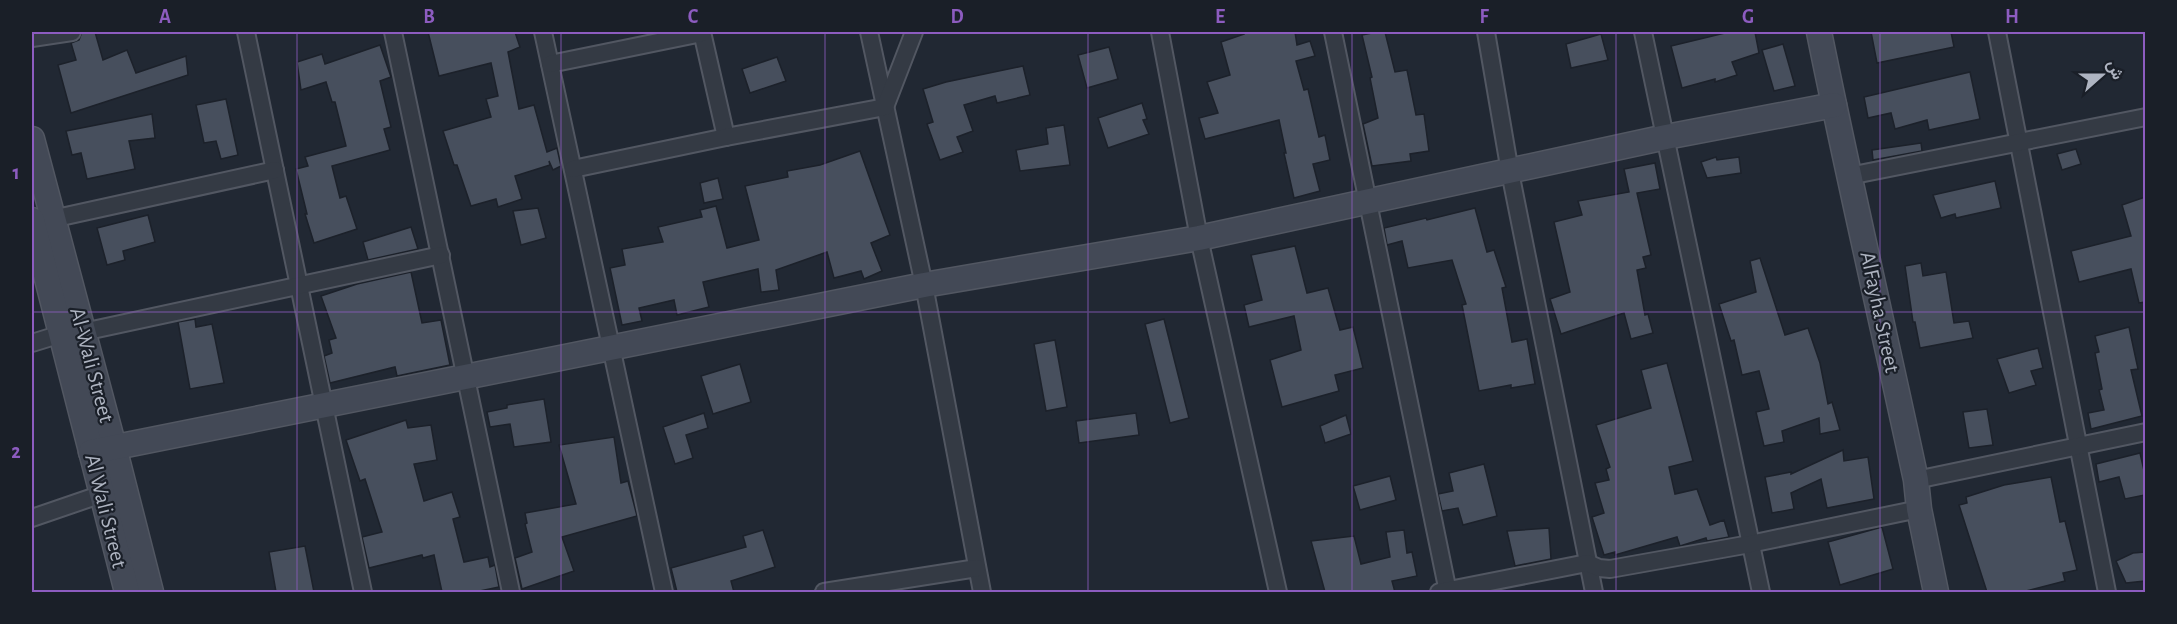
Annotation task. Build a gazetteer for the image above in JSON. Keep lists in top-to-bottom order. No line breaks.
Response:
{"streets":{"street":["AlFayha Street","Al-Wali Street","Al Wali Street"]},"crossings":[["Al-Wali Street","Al Wali Street"]],"north":"right","grid":{"columns":["A","B","C","D","E","F","G","H"],"rows":["1","2"]}}
